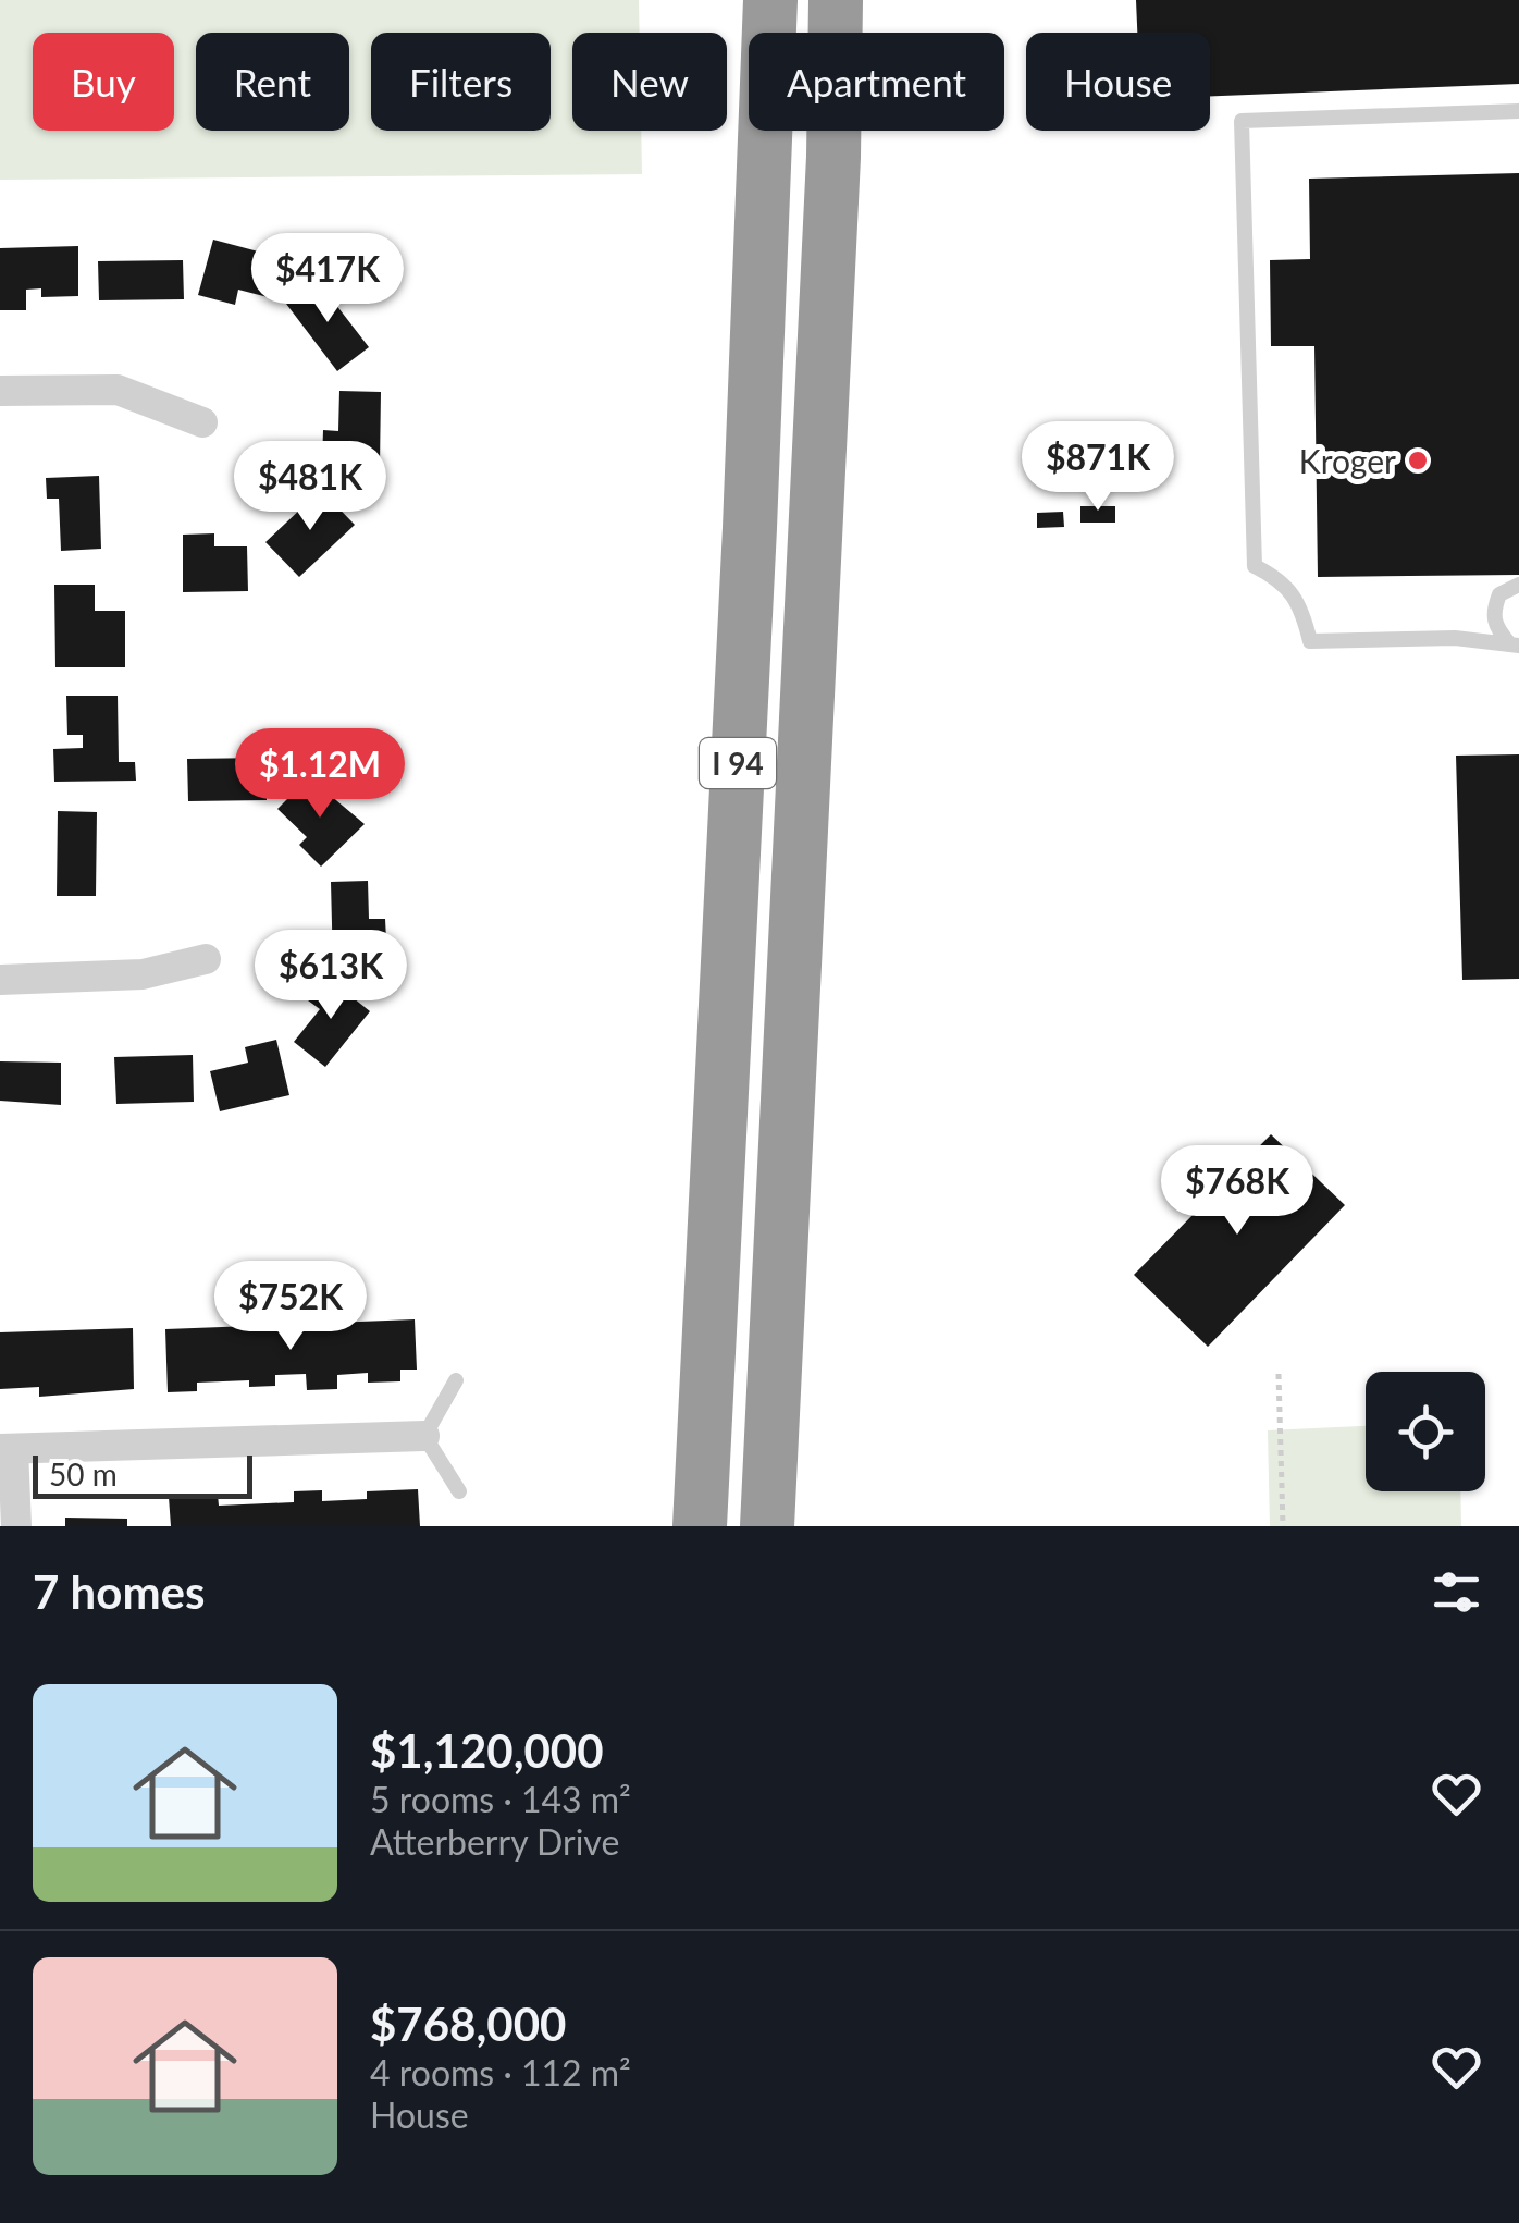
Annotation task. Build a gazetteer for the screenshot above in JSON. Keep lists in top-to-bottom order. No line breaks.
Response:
{"streets":{"highway":["I 94"]},"places":["Kroger"],"scale_bar":"50 m","page":{"chip":["Buy","Rent","Filters","New","Apartment","House"],"price":["$417K","$871K","$481K","$1.12M","$613K","$768K","$752K"],"scale":"50 m","heading":"7 homes","list":[{"name":"$1,120,000","note":"5 rooms · 143 m² · Atterberry Drive"},{"name":"$768,000","note":"4 rooms · 112 m² · House"}]}}
